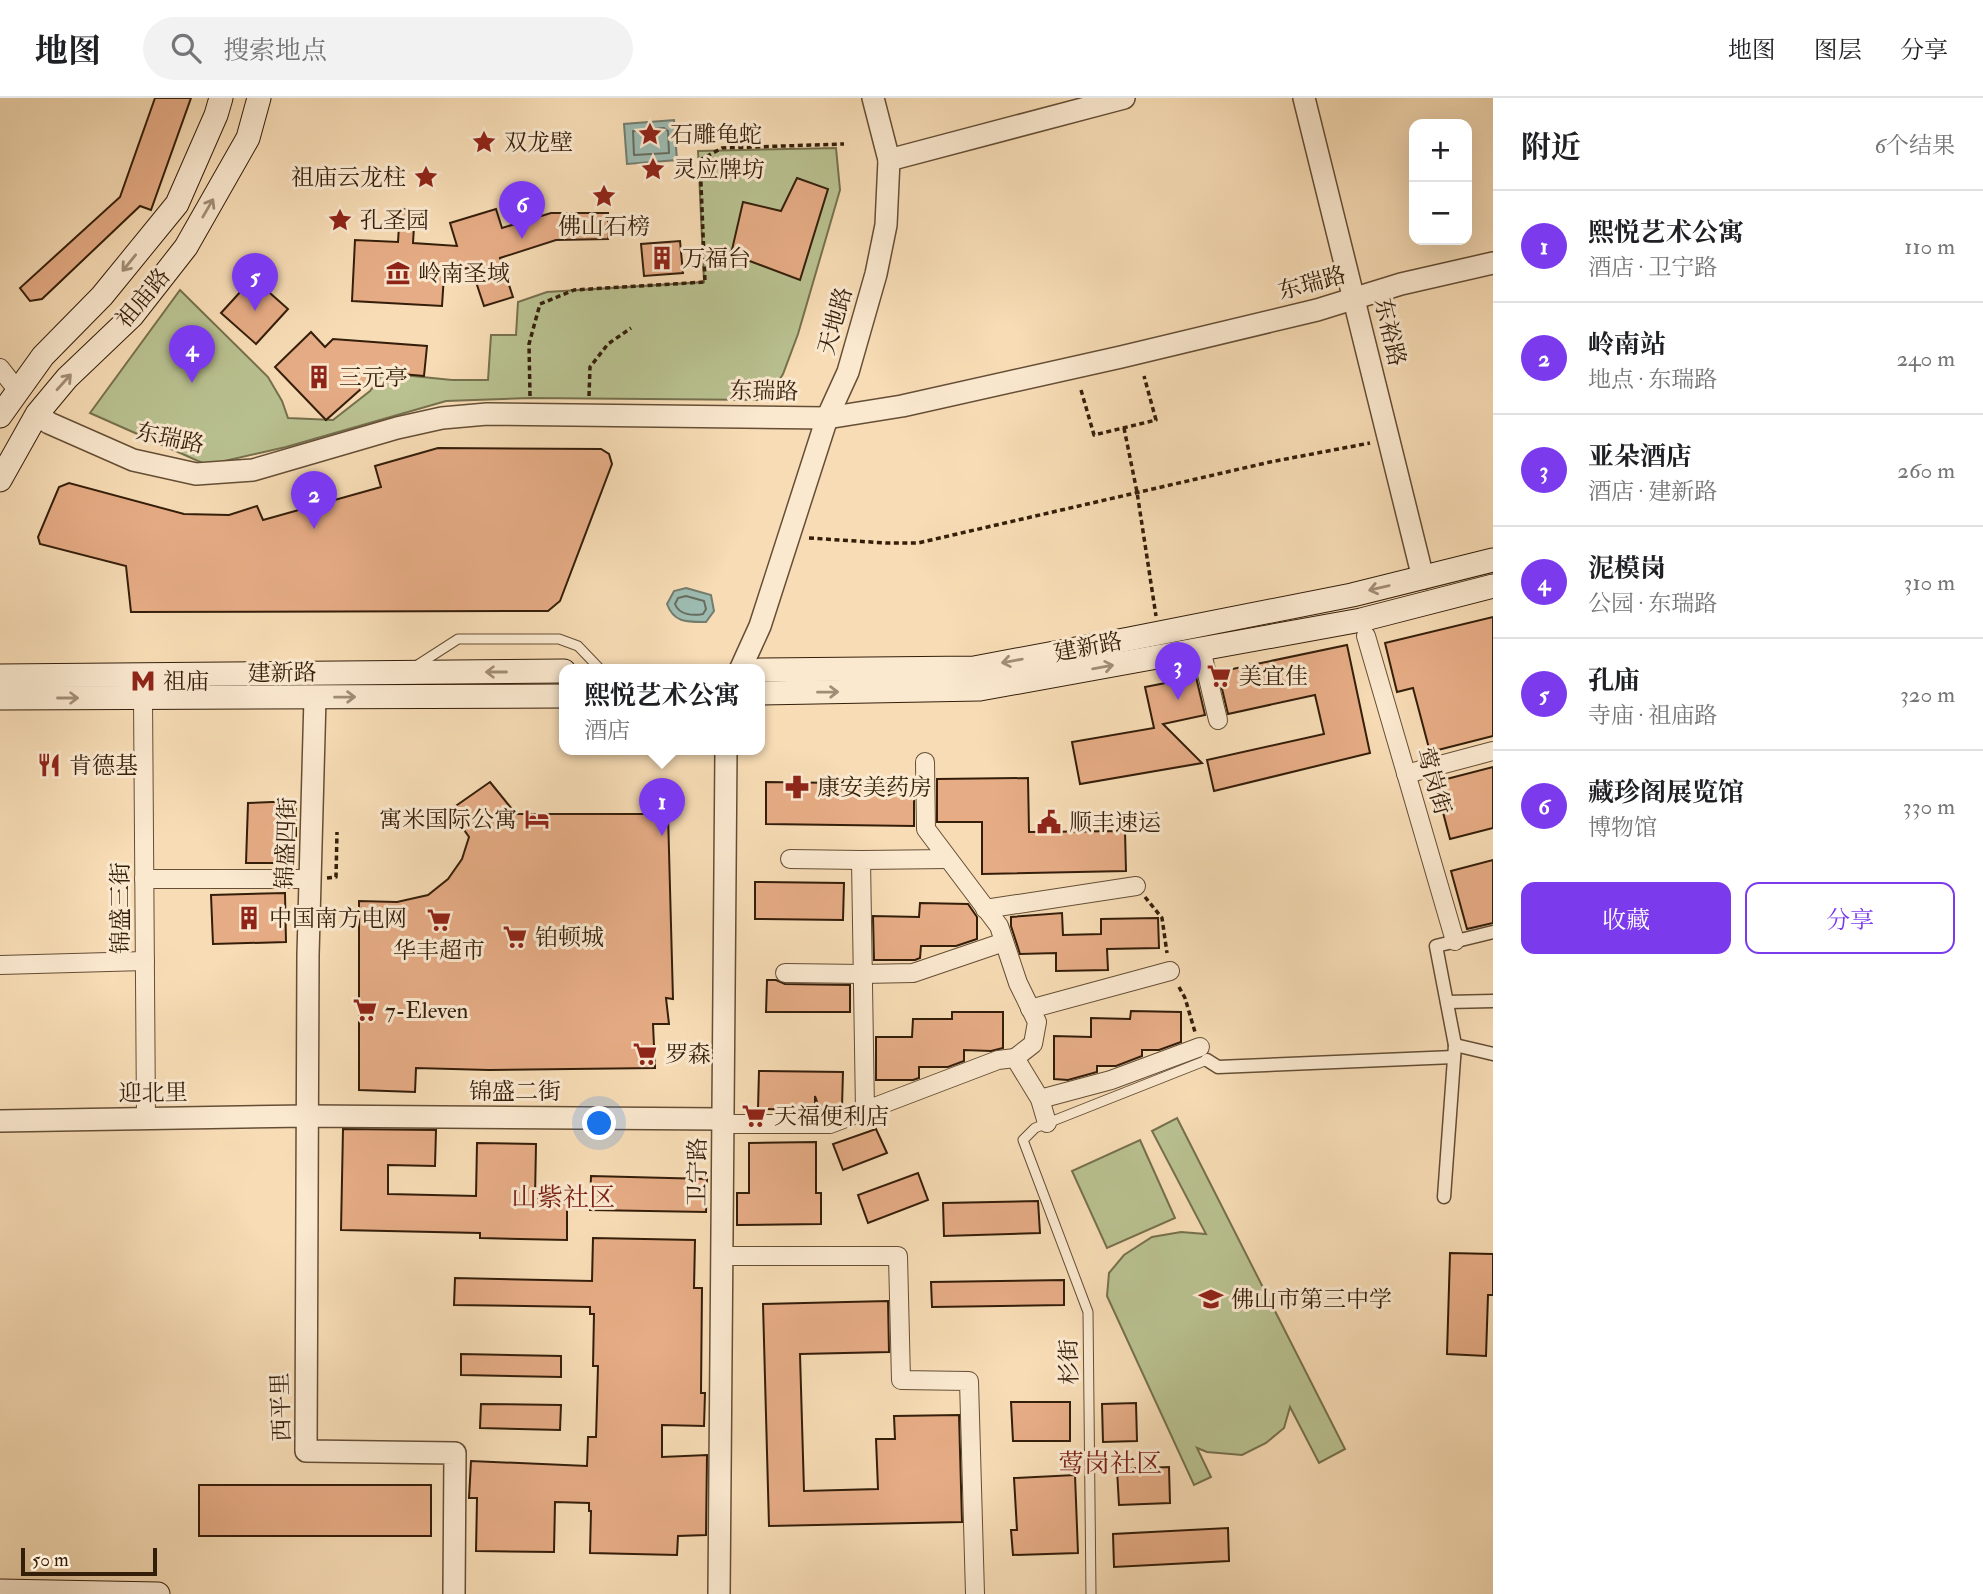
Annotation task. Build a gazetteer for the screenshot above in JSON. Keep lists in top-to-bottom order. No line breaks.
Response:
{"streets":{"main road":["祖庙路","建新路"],"street":["东瑞路","天地路","东裕路","莺岗街","锦盛四街","锦盛三街","锦盛二街","迎北里","卫宁路","西平里"],"lane":["杉街"]},"crossings":[["东瑞路","祖庙路"],["东瑞路","天地路"],["东瑞路","东裕路"],["东裕路","建新路"],["建新路","锦盛四街"],["建新路","锦盛三街"],["锦盛四街","锦盛二街"],["锦盛四街","迎北里"],["锦盛四街","西平里"],["锦盛三街","迎北里"],["锦盛二街","迎北里"],["锦盛二街","卫宁路"],["锦盛二街","西平里"],["迎北里","西平里"]],"districts":["山紫社区","莺岗社区"],"places":{"place":["石雕龟蛇","双龙壁","灵应牌坊","祖庙云龙柱","佛山石榜","孔圣园"],"building":["万福台","三元亭","中国南方电网"],"museum":["岭南圣域"],"supermarket":["美宜佳","华丰超市","铂顿城","7-Eleven","罗森","天福便利店"],"metro station":["祖庙"],"restaurant":["肯德基"],"pharmacy":["康安美药房"],"hotel":["寓米国际公寓"],"public building":["顺丰速运"],"school or university":["佛山市第三中学"]},"scale_bar":"50 m","page":{"header":"地图","search":"搜索地点","nav":["地图","图层","分享"],"heading":["附近","6个结果"],"map_buttons":["+","−"],"pins":["6","5","4","2","3","1"],"list":[{"mark":"1","name":"熙悦艺术公寓","note":"酒店 · 卫宁路","value":"110 m"},{"mark":"2","name":"岭南站","note":"地点 · 东瑞路","value":"240 m"},{"mark":"3","name":"亚朵酒店","note":"酒店 · 建新路","value":"260 m"},{"mark":"4","name":"泥模岗","note":"公园 · 东瑞路","value":"310 m"},{"mark":"5","name":"孔庙","note":"寺庙 · 祖庙路","value":"320 m"},{"mark":"6","name":"藏珍阁展览馆","note":"博物馆","value":"330 m"}],"popup":["熙悦艺术公寓","酒店"],"buttons":["收藏","分享"],"scale":"50 m"}}
